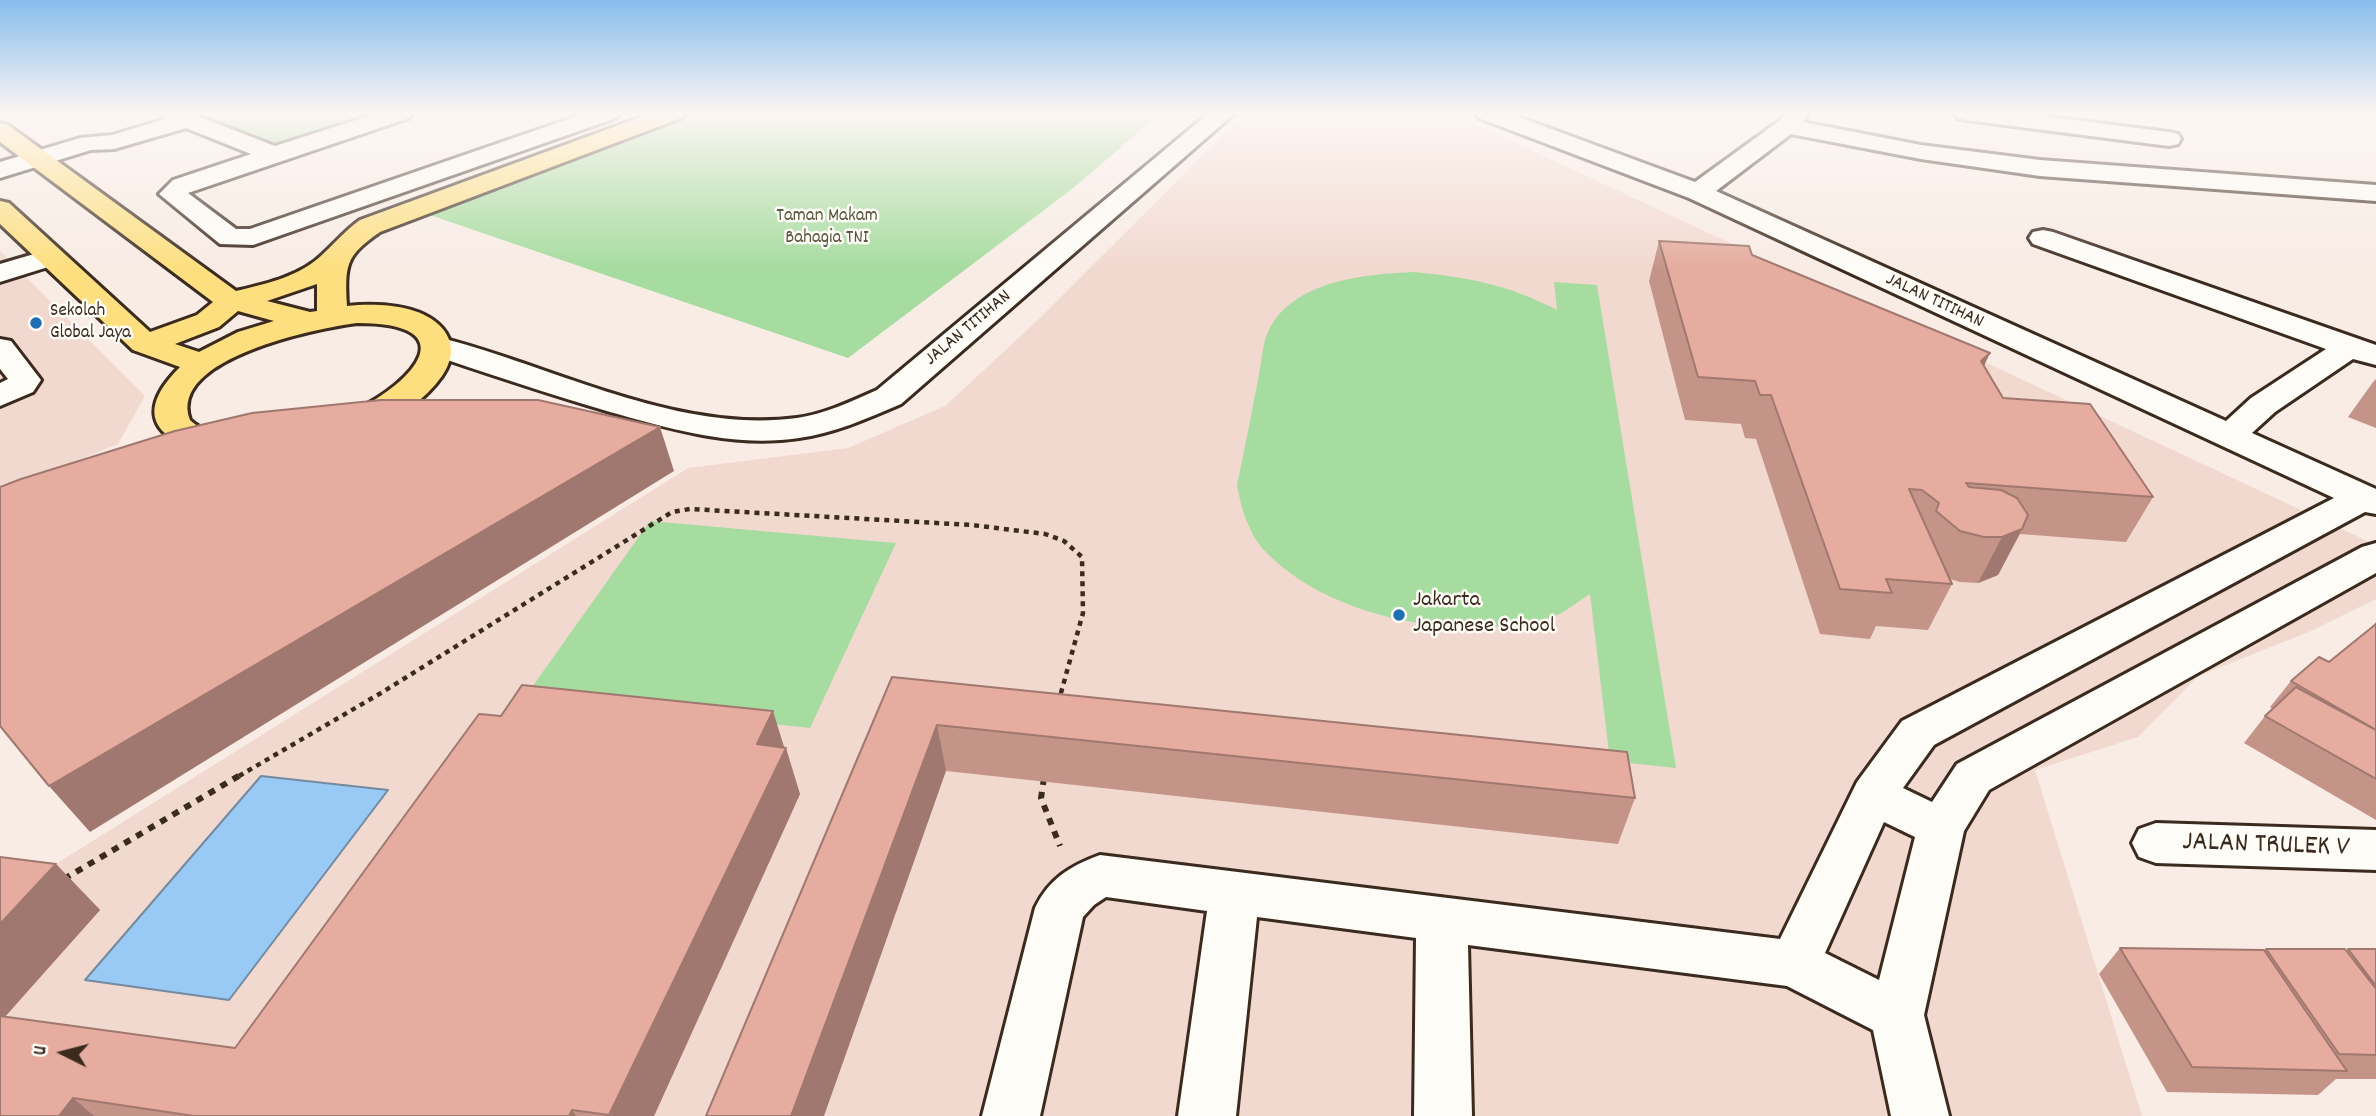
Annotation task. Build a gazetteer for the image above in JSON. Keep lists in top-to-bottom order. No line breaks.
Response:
{"streets":{"street":["JALAN TITIHAN","JALAN TRULEK V"]},"parks":["Taman Makam Bahagia TNI"],"places":["Sekolah Global Jaya","Jakarta Japanese School"],"north":"left"}
